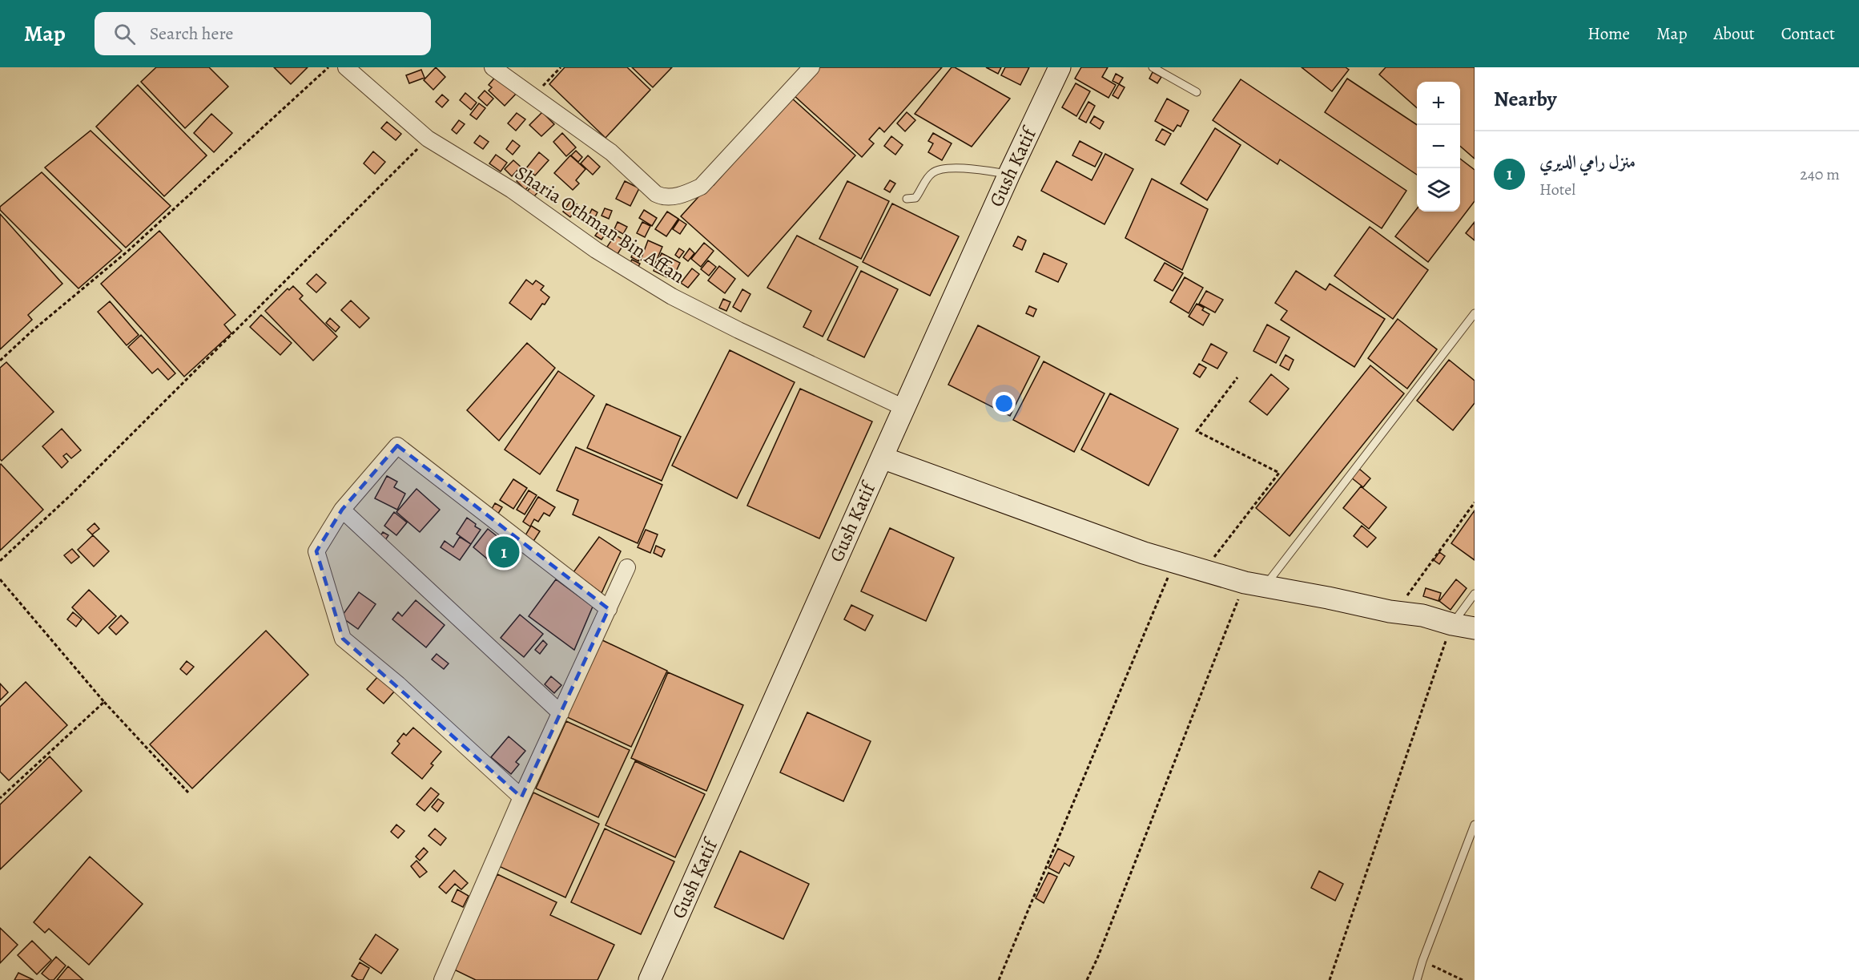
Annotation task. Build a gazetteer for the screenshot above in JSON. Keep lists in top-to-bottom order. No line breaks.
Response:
{"streets":{"main road":["Gush Katif"],"street":["Sharia Othman Bin Affan"]},"crossings":[["Gush Katif","Sharia Othman Bin Affan"]],"page":{"header":"Map","search":"Search here","nav":["Home","Map","About","Contact"],"heading":"Nearby","map_buttons":["+","−"],"list":[{"mark":"1","name":"منزل رامي الديري","note":"Hotel","value":"240 m"}],"pins":"1"}}
